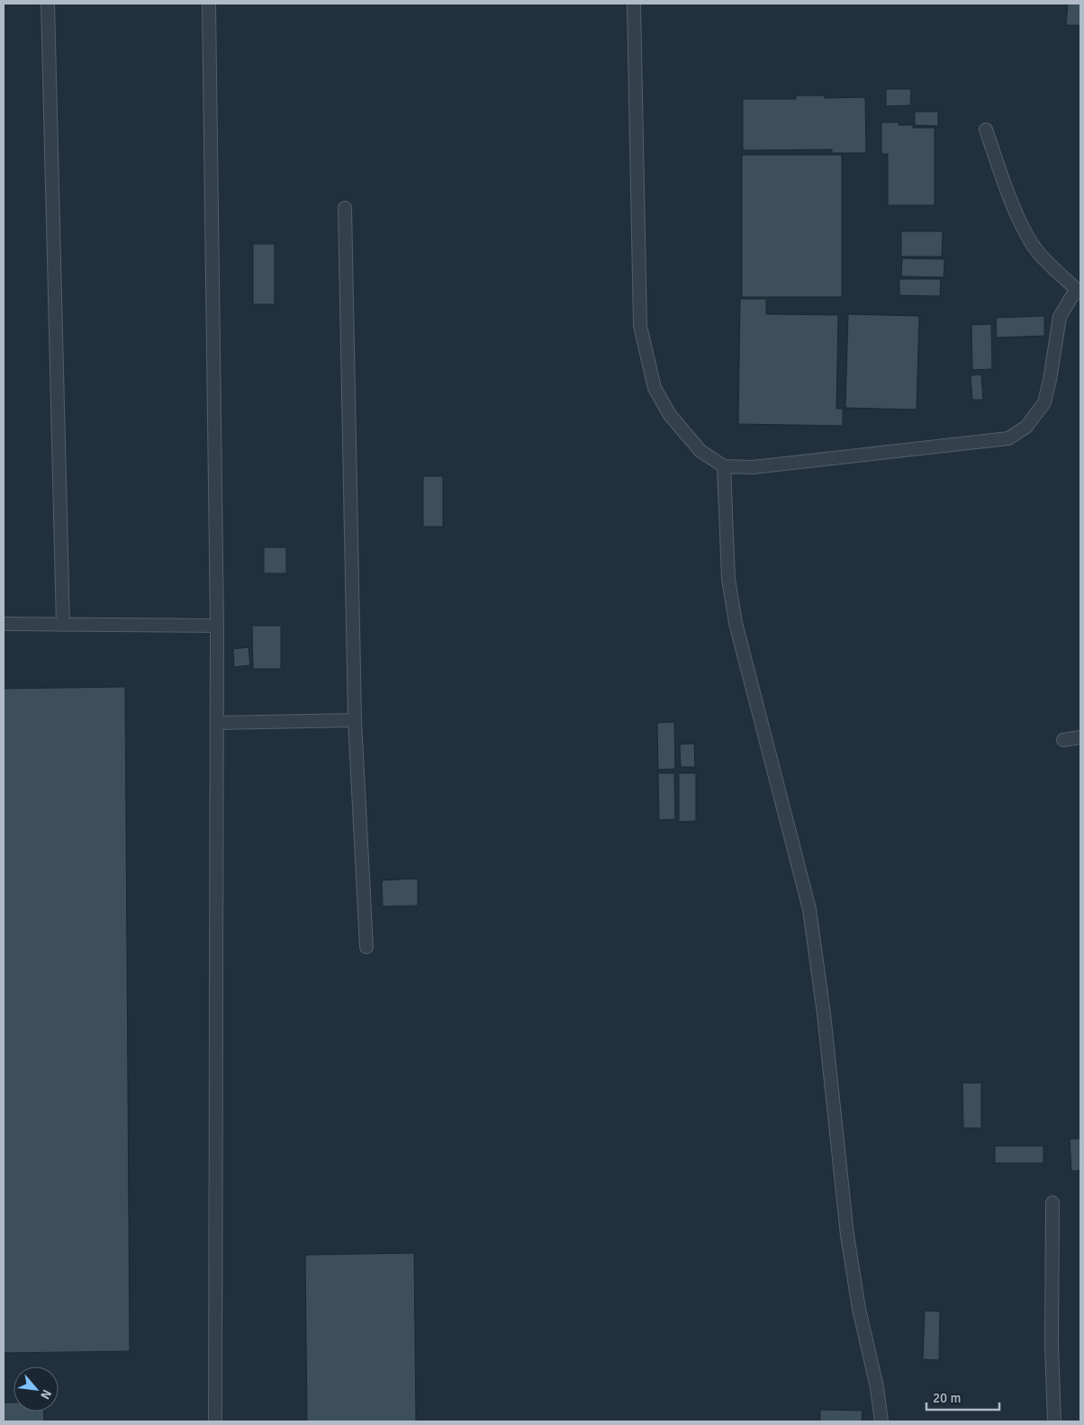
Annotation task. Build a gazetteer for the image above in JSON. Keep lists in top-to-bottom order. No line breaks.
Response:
{"scale_bar":"20 m","north":"bottom right"}
